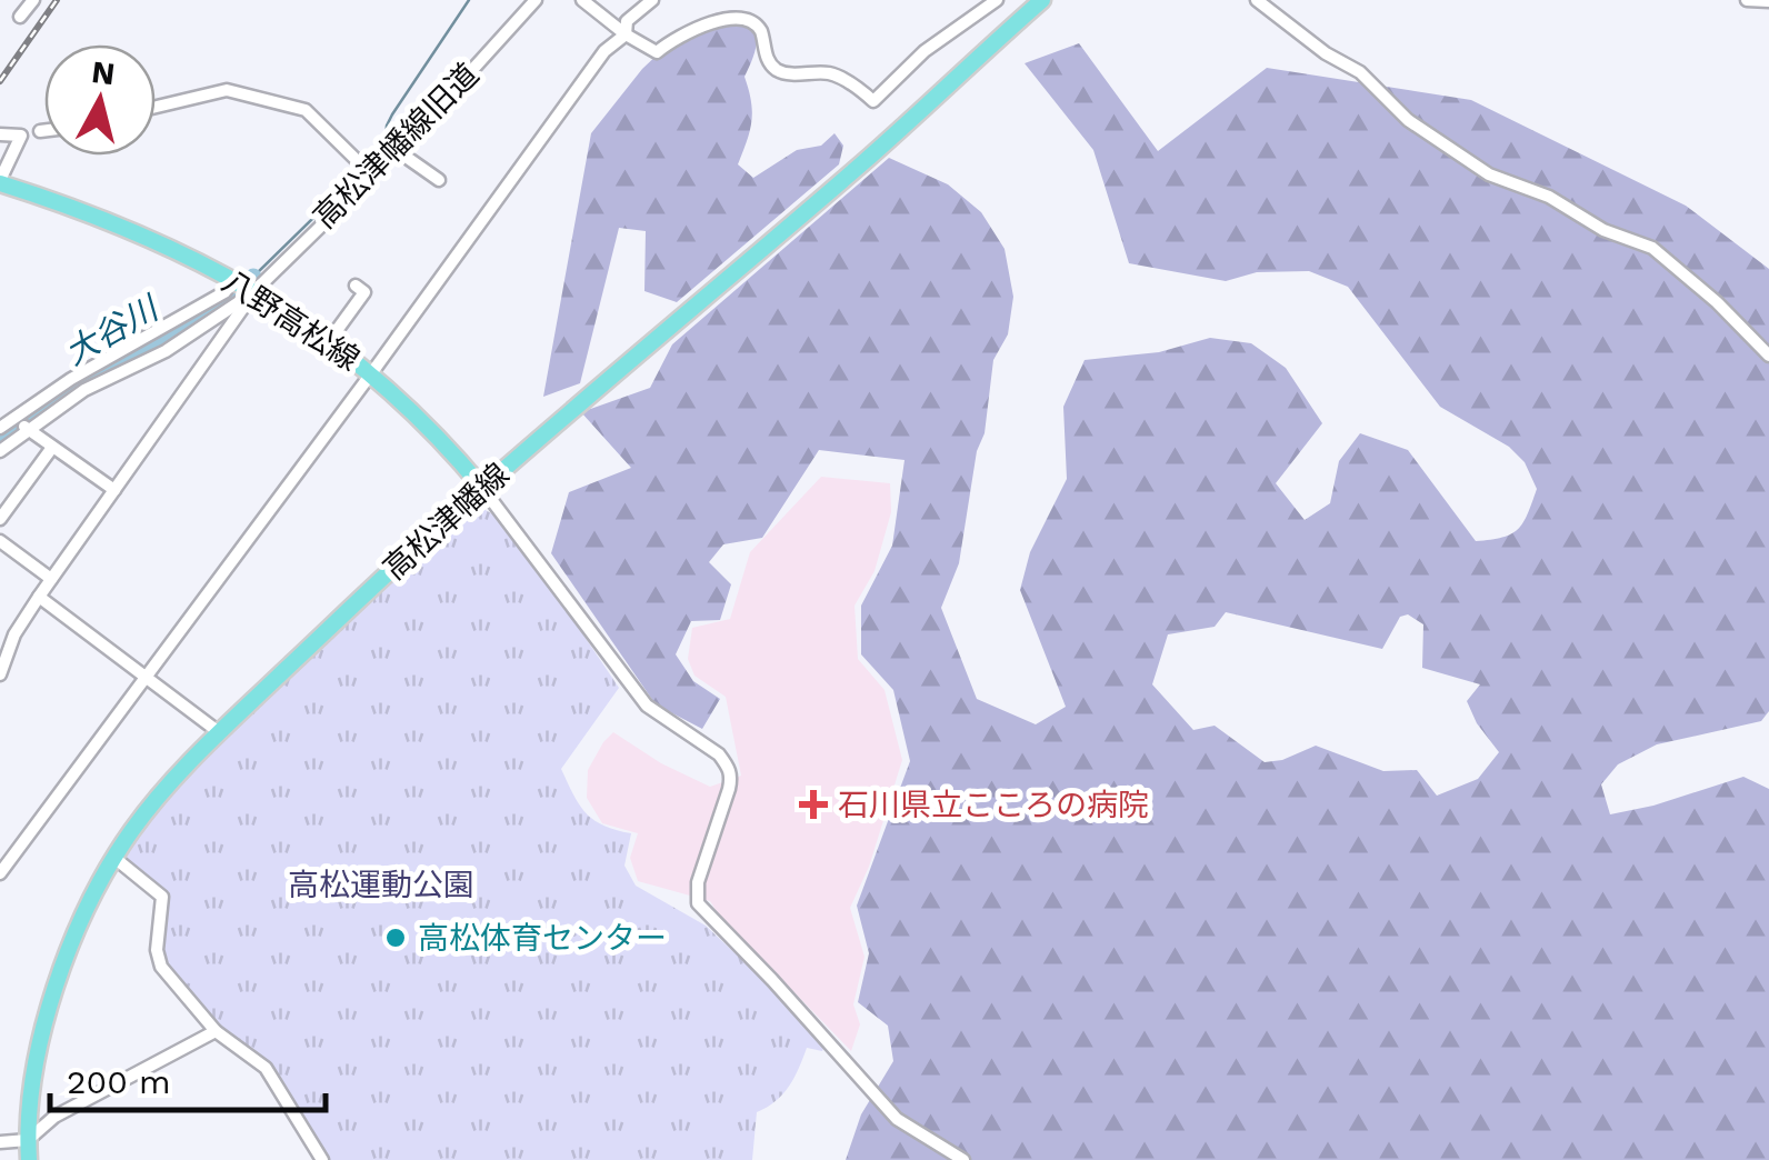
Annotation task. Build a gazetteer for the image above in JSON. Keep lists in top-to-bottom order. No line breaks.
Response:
{"streets":{"main road":["八野高松線","高松津幡線"],"street":["高松津幡線旧道"]},"crossings":[["高松津幡線旧道","八野高松線"],["八野高松線","高松津幡線"]],"water":["大谷川"],"parks":["高松運動公園"],"places":{"health":["石川県立こころの病院"],"other":["高松体育センター"]},"scale_bar":"200 m","north":"top"}
